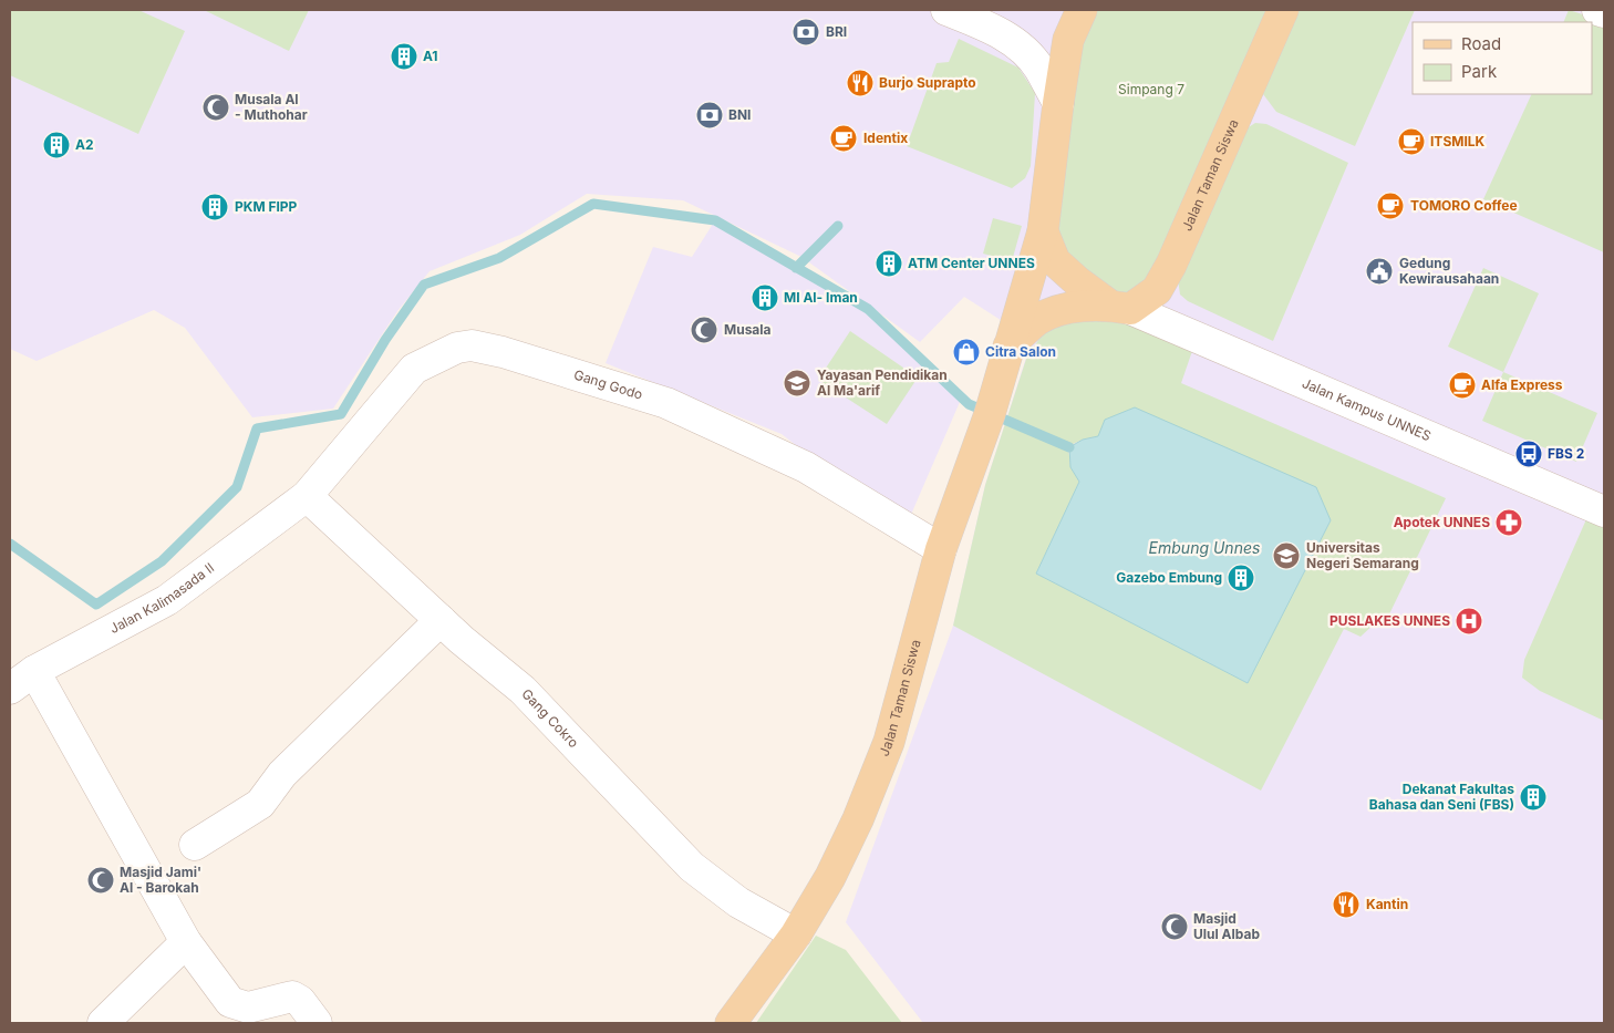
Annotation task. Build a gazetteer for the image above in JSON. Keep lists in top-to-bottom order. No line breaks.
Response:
{"streets":{"main road":["Jalan Taman Siswa"],"street":["Gang Godo","Jalan Kampus UNNES","Jalan Kalimasada II","Gang Cokro"]},"crossings":[["Jalan Taman Siswa","Gang Godo"],["Jalan Taman Siswa","Jalan Kampus UNNES"],["Jalan Taman Siswa","Gang Cokro"],["Gang Godo","Jalan Kalimasada II"],["Gang Godo","Gang Cokro"],["Jalan Kalimasada II","Gang Cokro"]],"water":["Embung Unnes"],"parks":["Simpang 7"],"places":{"bank":["BRI","BNI"],"building":["A1","A2","PKM FIPP","ATM Center UNNES","MI Al- Iman","Gazebo Embung","Dekanat Fakultas Bahasa dan Seni (FBS)"],"restaurant":["Burjo Suprapto","Kantin"],"mosque":["Musala Al - Muthohar","Musala","Masjid Jami' Al - Barokah","Masjid Ulul Albab"],"cafe":["Identix","ITSMILK","TOMORO Coffee","Alfa Express"],"public building":["Gedung Kewirausahaan"],"shop":["Citra Salon"],"school or university":["Yayasan Pendidikan Al Ma'arif","Universitas Negeri Semarang"],"bus stop":["FBS 2"],"pharmacy":["Apotek UNNES"],"hospital":["PUSLAKES UNNES"]},"legend":["Road","Park"]}
